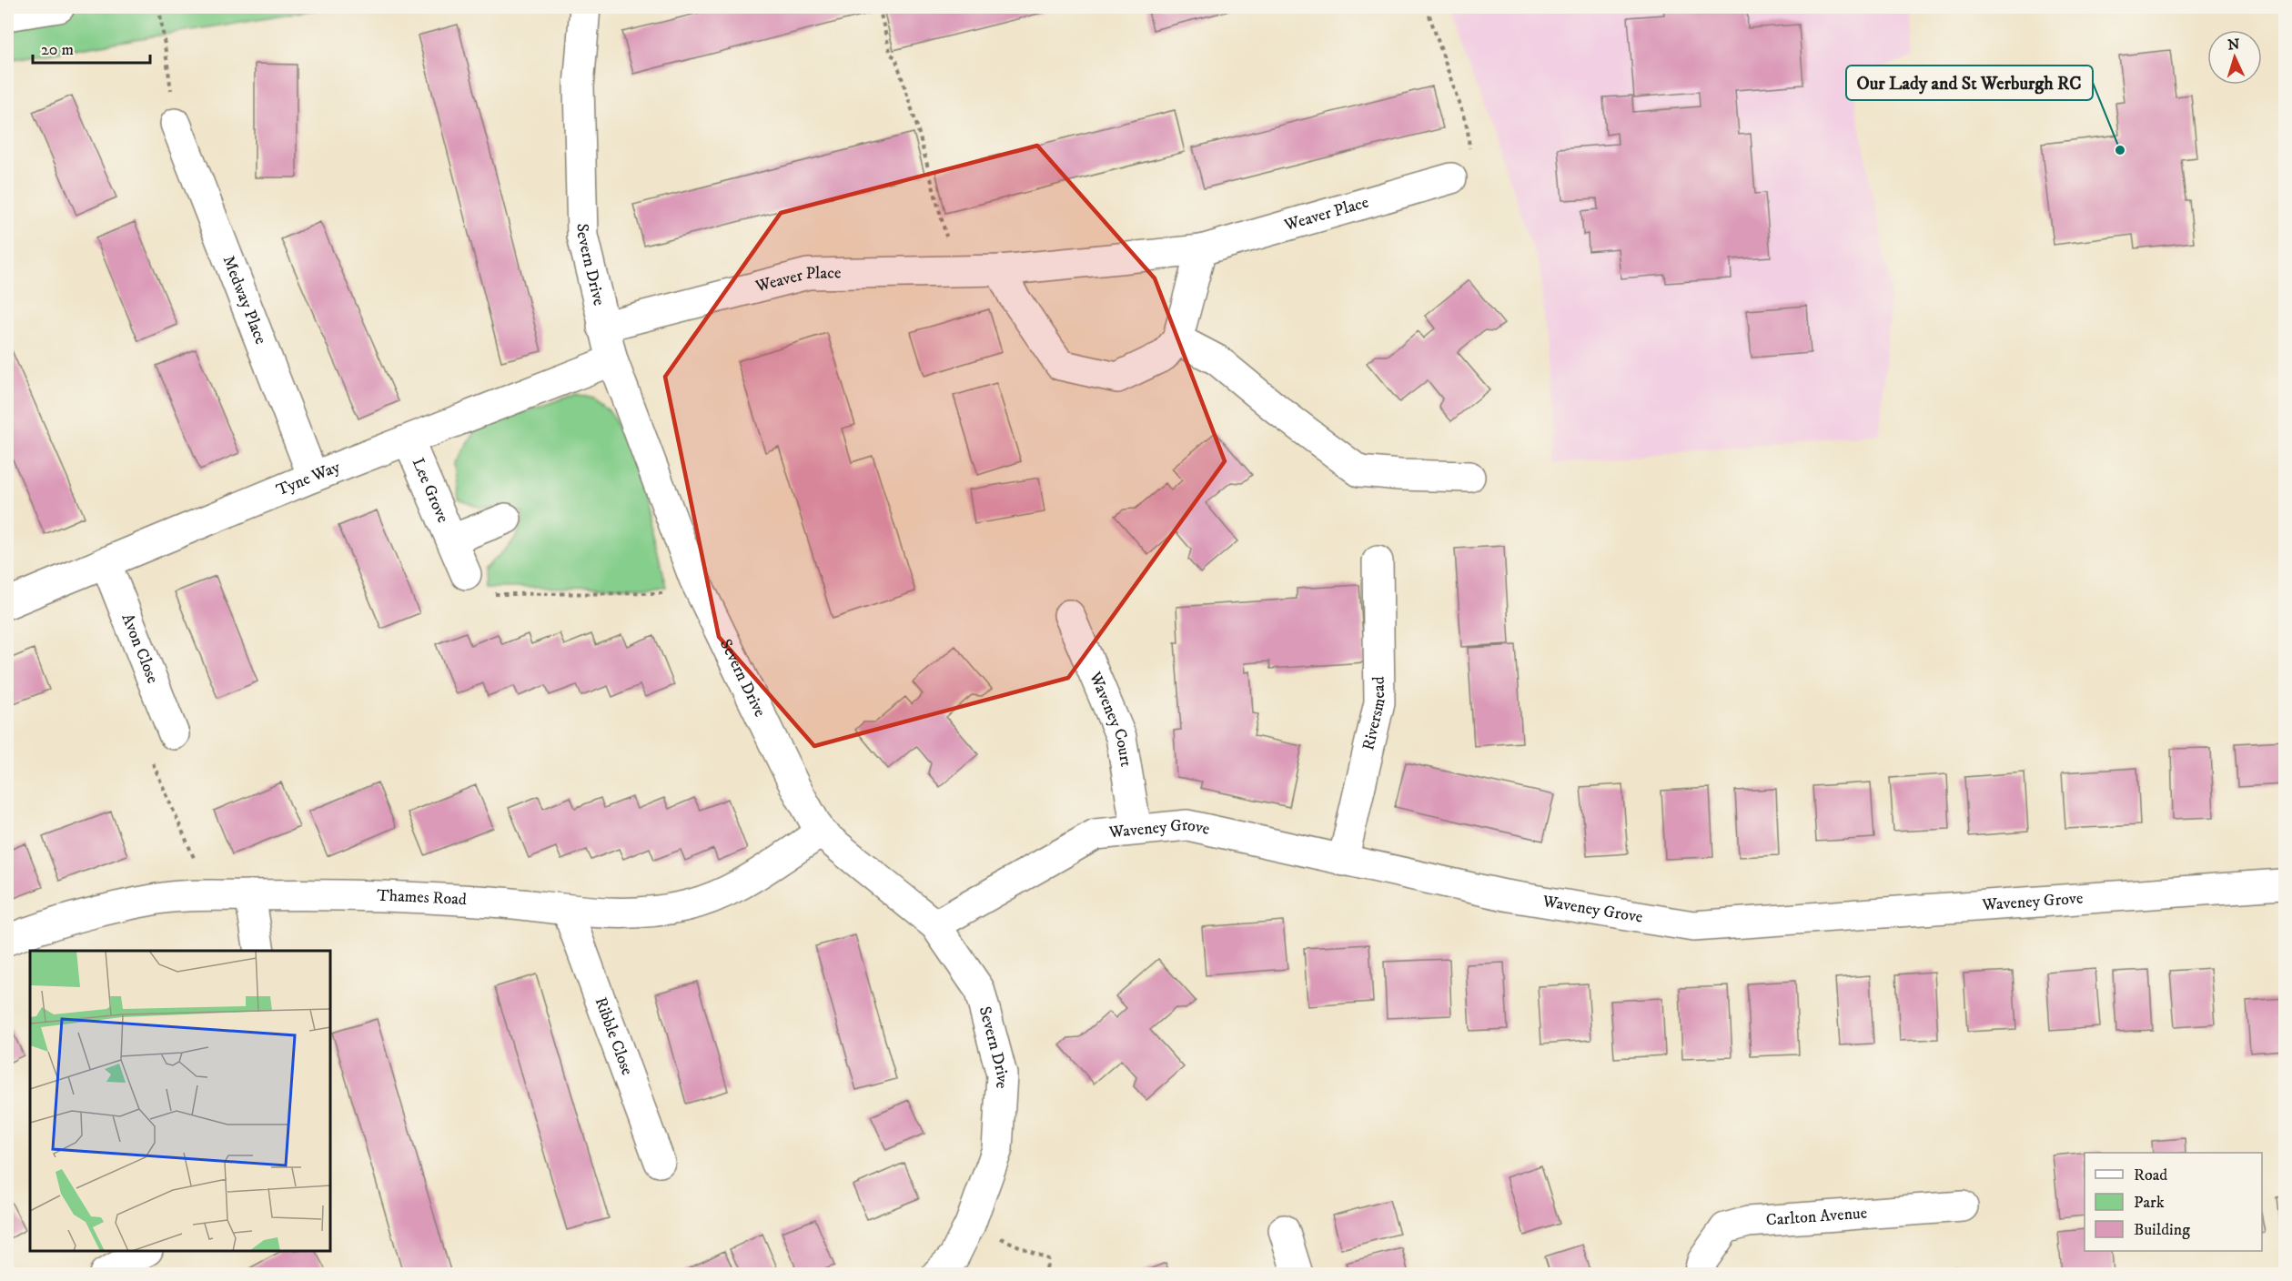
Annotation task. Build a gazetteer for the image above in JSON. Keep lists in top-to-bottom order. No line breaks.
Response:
{"streets":{"street":["Weaver Place","Severn Drive","Medway Place","Tyne Way","Lee Grove","Avon Close","Riversmead","Waveney Court","Waveney Grove","Thames Road","Ribble Close","Carlton Avenue"]},"crossings":[["Weaver Place","Severn Drive"],["Severn Drive","Tyne Way"],["Severn Drive","Waveney Grove"],["Severn Drive","Thames Road"],["Medway Place","Tyne Way"],["Tyne Way","Lee Grove"],["Tyne Way","Avon Close"],["Riversmead","Waveney Grove"],["Waveney Court","Waveney Grove"],["Thames Road","Ribble Close"]],"places":["Our Lady and St Werburgh RC"],"legend":["Road","Park","Building"],"scale_bar":"20 m","north":"top"}
